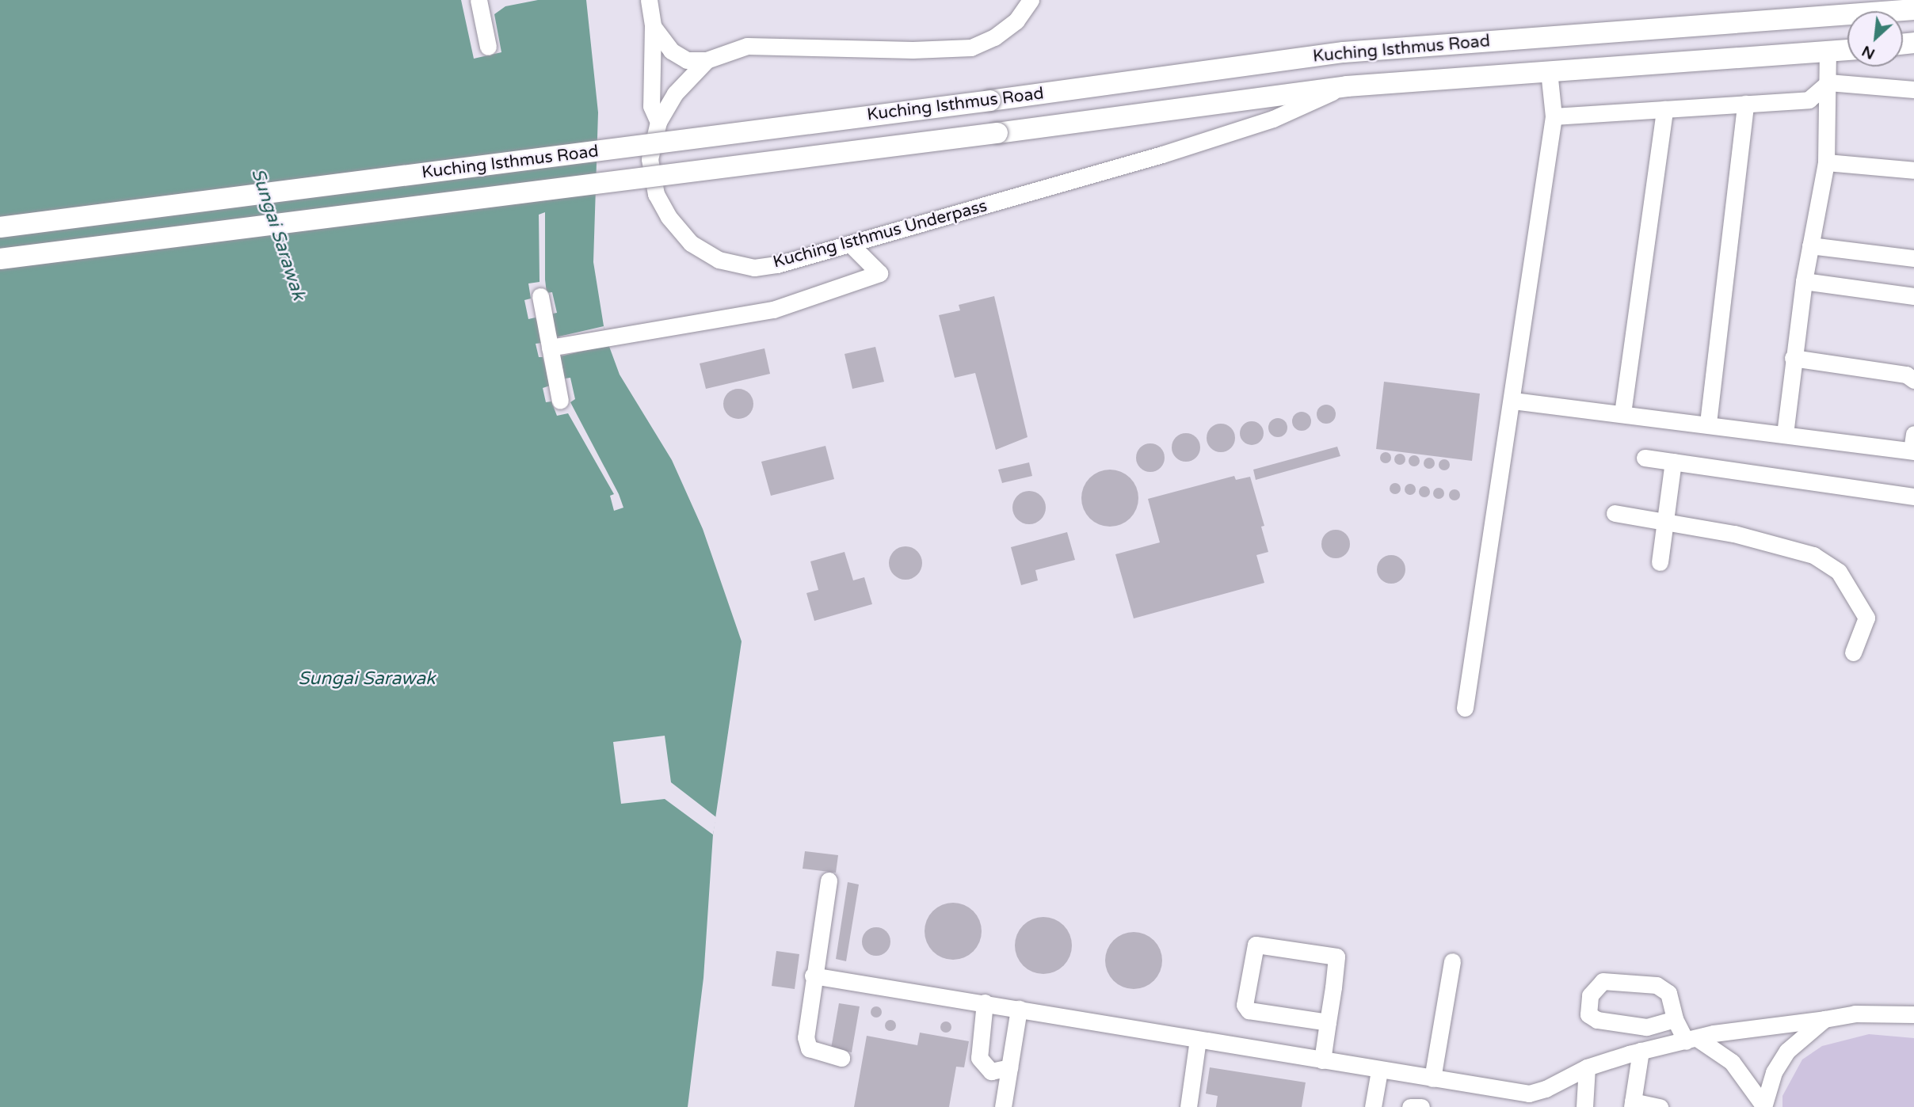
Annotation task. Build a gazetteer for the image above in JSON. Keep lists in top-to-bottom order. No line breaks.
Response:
{"streets":{"main road":["Kuching Isthmus Road"],"street":["Kuching Isthmus Underpass"]},"crossings":[["Kuching Isthmus Road","Kuching Isthmus Underpass"]],"water":["Sungai Sarawak"],"north":"bottom left"}
